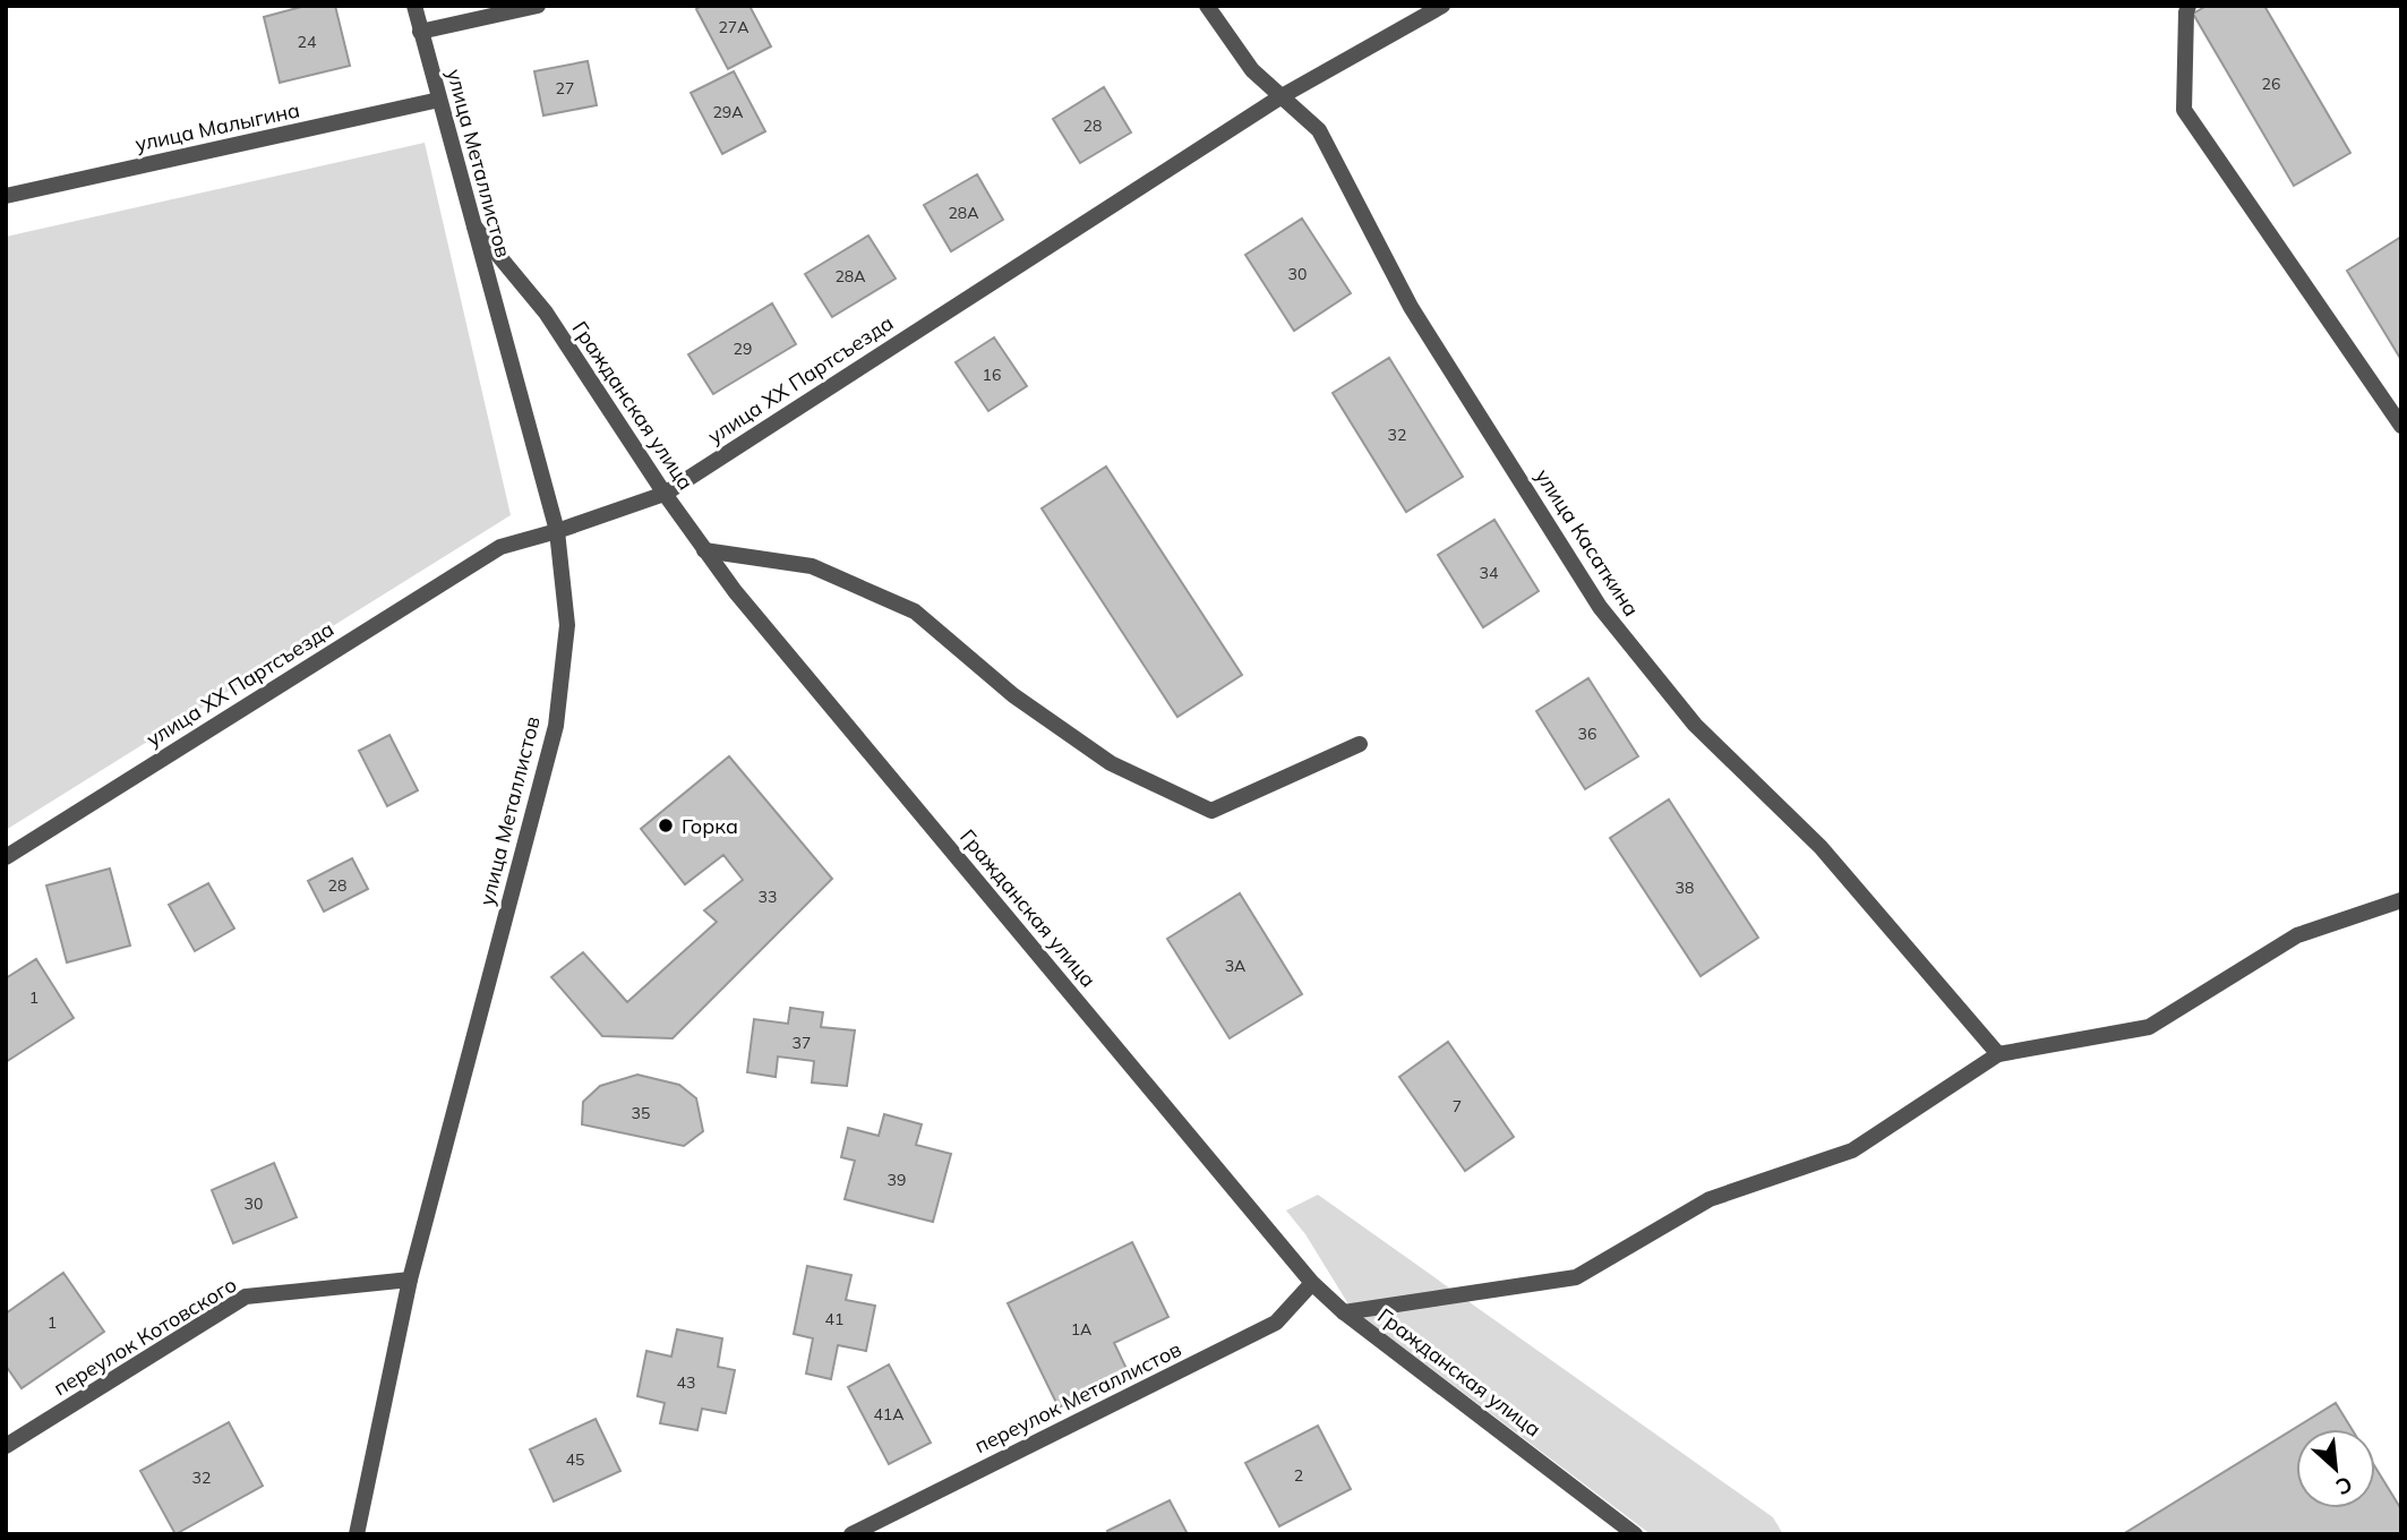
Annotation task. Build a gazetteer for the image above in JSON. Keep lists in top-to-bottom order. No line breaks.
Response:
{"streets":{"street":["улица Малыгина","улица Металлистов","улица XX Партсъезда","Гражданская улица","улица Касаткина","переулок Котовского","переулок Металлистов"]},"crossings":[["улица Малыгина","улица Металлистов"],["улица Металлистов","улица XX Партсъезда"],["улица Металлистов","Гражданская улица"],["улица Металлистов","переулок Котовского"],["улица XX Партсъезда","Гражданская улица"],["улица XX Партсъезда","улица Касаткина"],["Гражданская улица","переулок Металлистов"]],"places":["Горка"],"house_numbers":["27А","24","26","27","29А","28","28А","30","28А","29","16","32","34","36","28","38","33","3А","1","37","7","35","39","30","41","1","1А","43","41А","45","2","32"],"north":"bottom right"}
